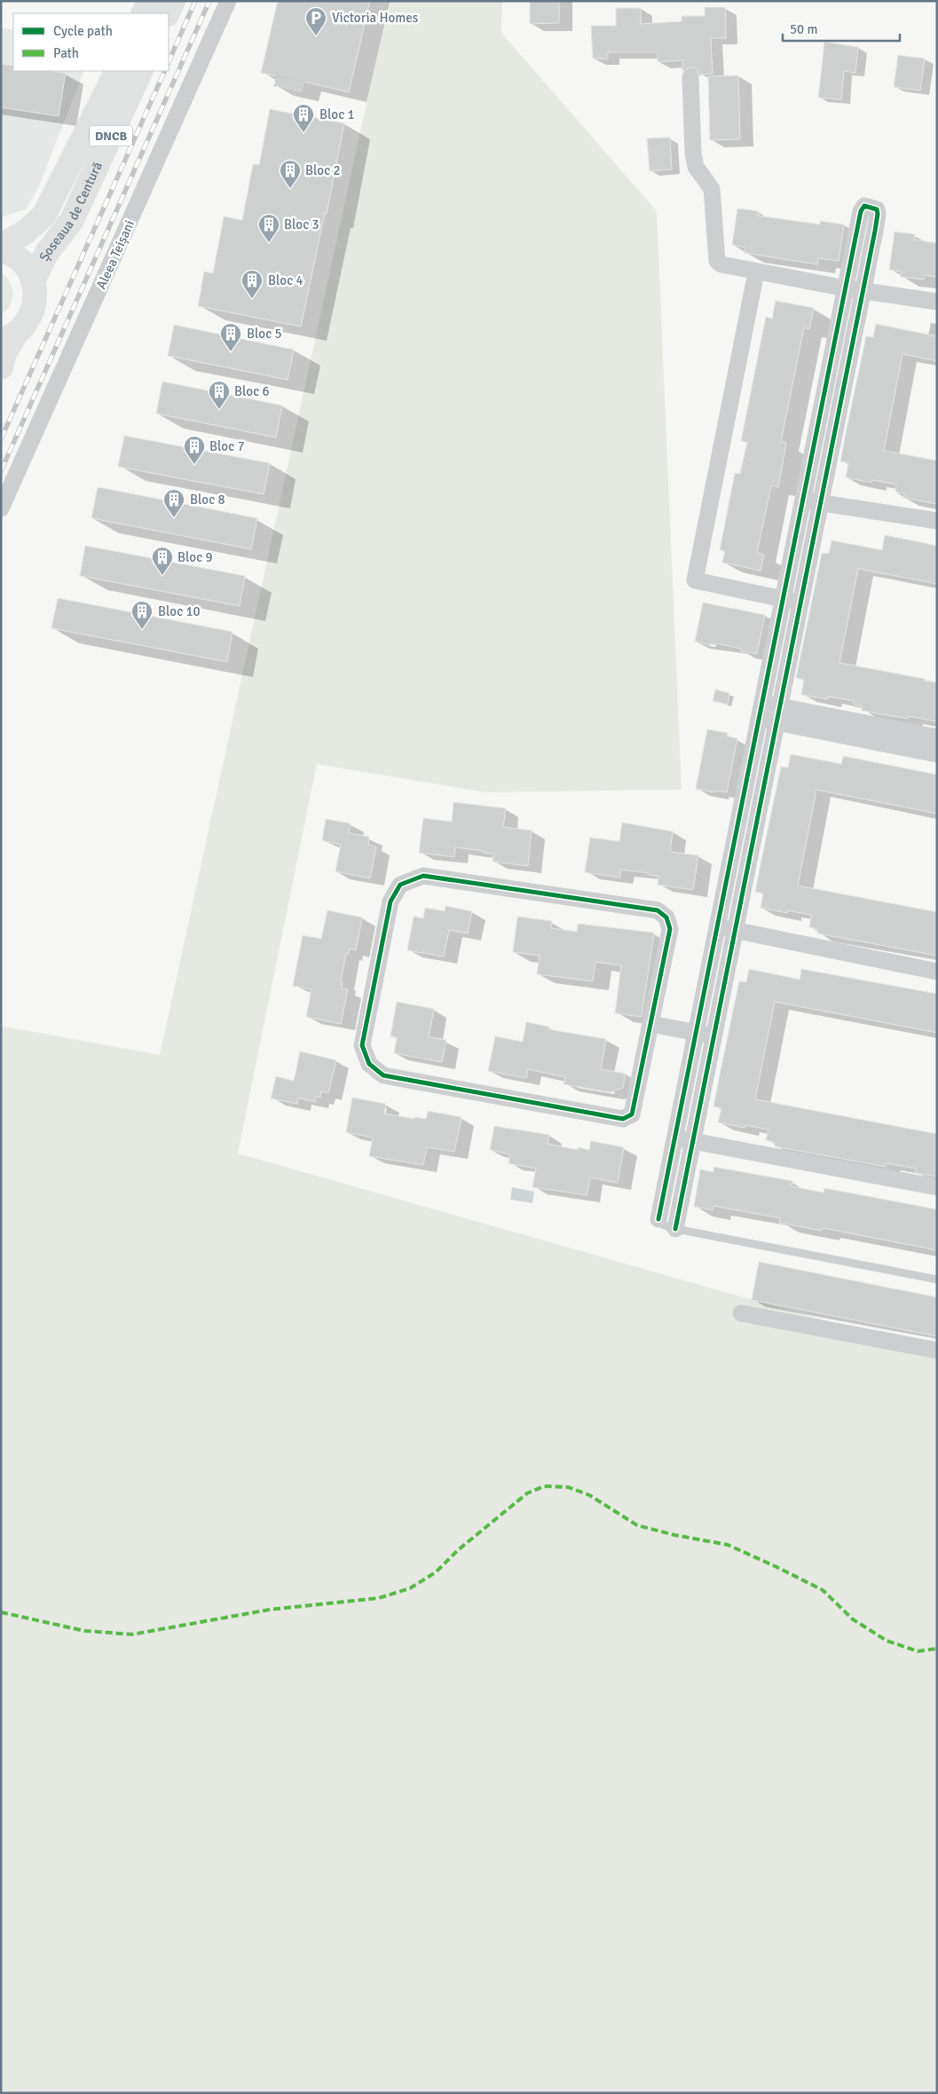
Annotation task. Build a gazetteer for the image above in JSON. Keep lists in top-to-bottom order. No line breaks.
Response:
{"streets":{"main road":["DNCB","Șoseaua de Centură"],"street":["Aleea Teișani"]},"crossings":[["DNCB","Șoseaua de Centură"]],"places":{"parking":["Victoria Homes"],"building":["Bloc 1","Bloc 2","Bloc 3","Bloc 4","Bloc 5","Bloc 6","Bloc 7","Bloc 8","Bloc 9","Bloc 10"]},"legend":["Cycle path","Path"],"scale_bar":"50 m"}
